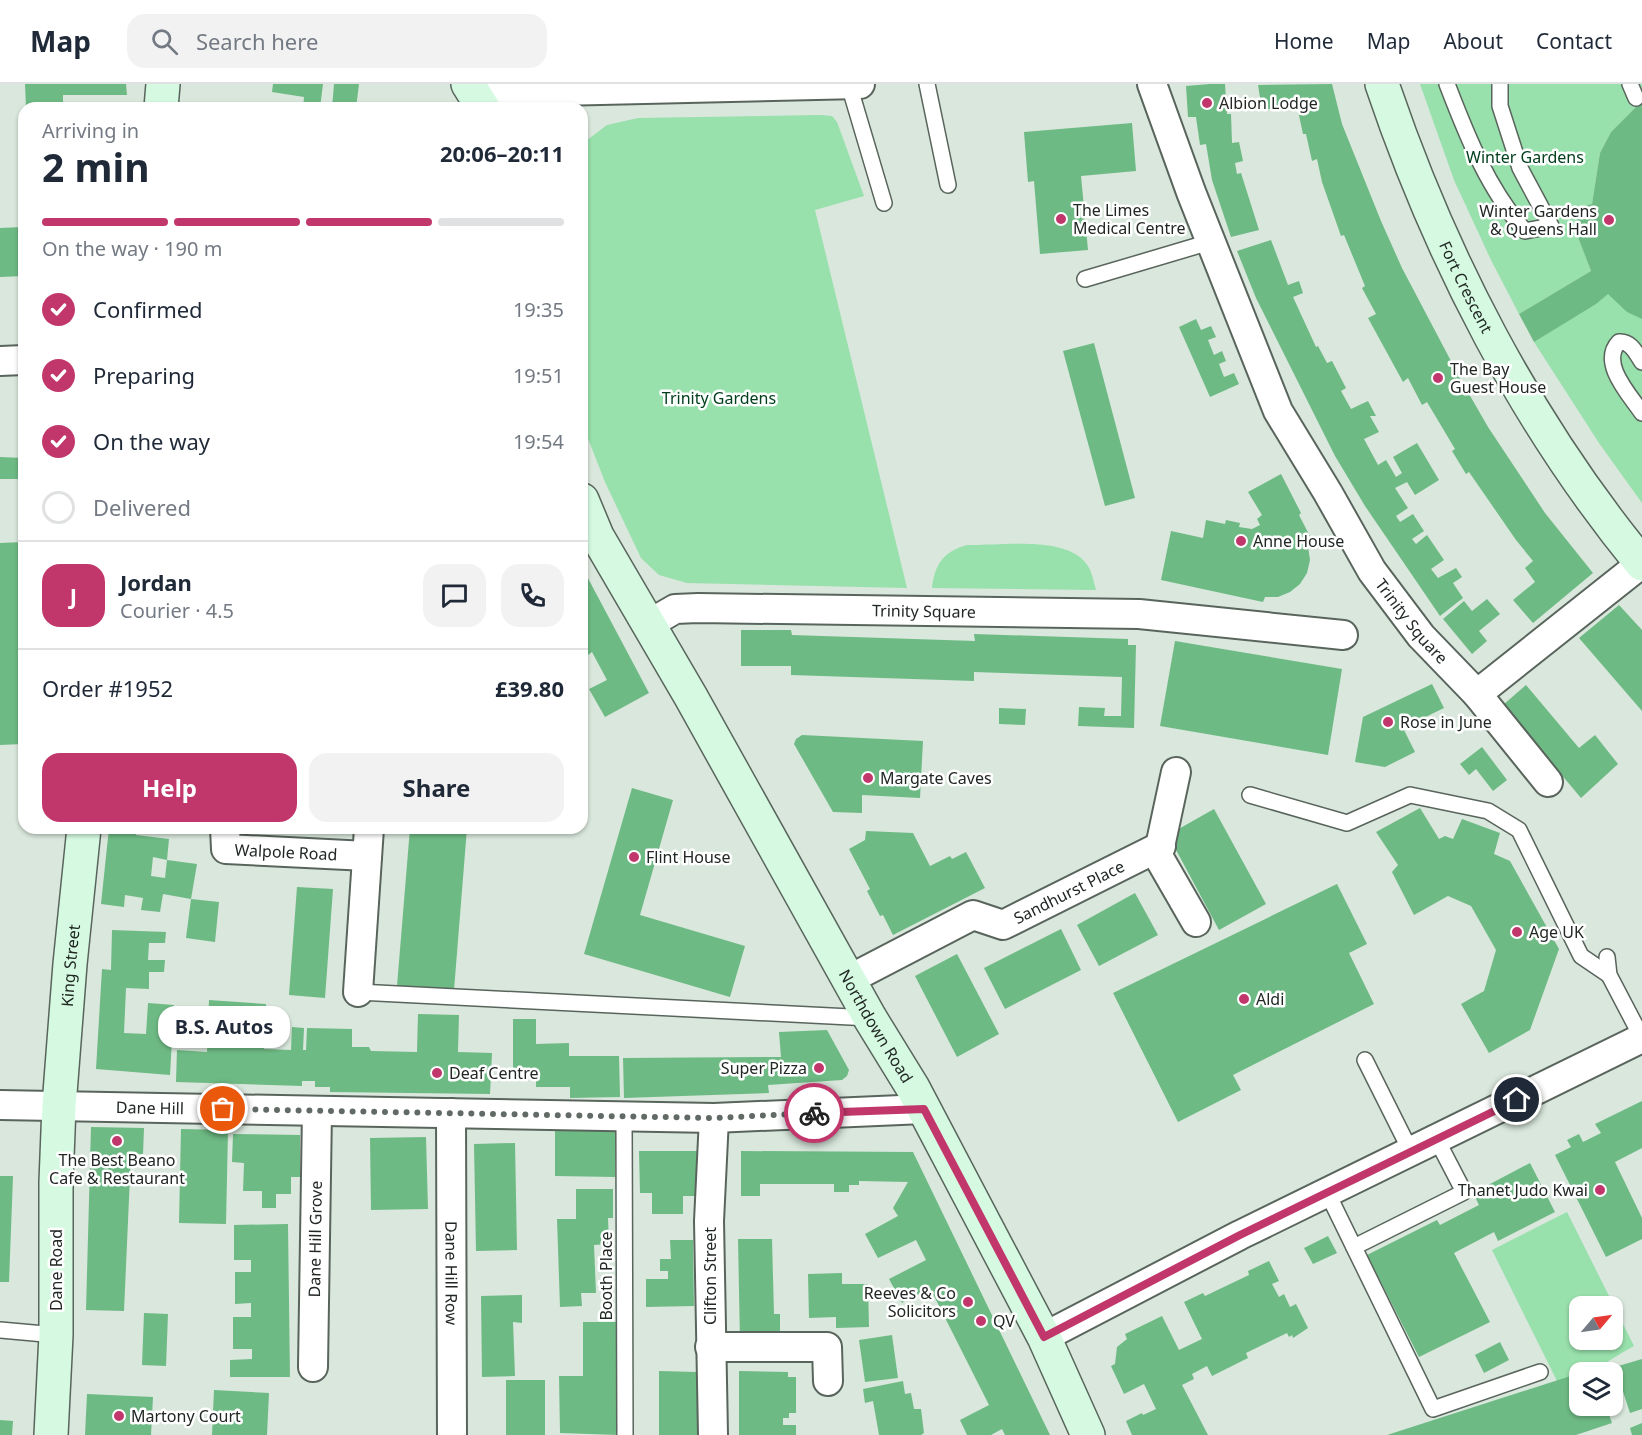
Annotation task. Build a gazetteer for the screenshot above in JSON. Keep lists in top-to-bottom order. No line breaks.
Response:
{"streets":{"main road":["Fort Crescent","King Street","Northdown Road","Dane Road"],"street":["Trinity Square","Walpole Road","Sandhurst Place","Dane Hill","Dane Hill Grove","Dane Hill Row","Clifton Street"],"lane":["Booth Place"]},"crossings":[["Trinity Square","Northdown Road"],["Sandhurst Place","Northdown Road"],["King Street","Dane Hill"],["King Street","Dane Road"],["Northdown Road","Dane Hill"],["Dane Hill","Dane Hill Grove"],["Dane Hill","Dane Road"],["Dane Hill","Dane Hill Row"],["Dane Hill","Booth Place"],["Dane Hill","Clifton Street"]],"parks":["Winter Gardens","Trinity Gardens"],"places":["Albion Lodge","The Limes Medical Centre","Winter Gardens & Queens Hall","The Bay Guest House","Anne House","Rose in June","Margate Caves","Flint House","Age UK","Aldi","Super Pizza","Deaf Centre","B.S. Autos","The Best Beano Cafe & Restaurant","Thanet Judo Kwai","Reeves & Co Solicitors","QV","Martony Court"],"north":"top right","page":{"header":"Map","search":"Search here","nav":["Home","Map","About","Contact"],"heading":["2 min","Arriving in","20:06–20:11"],"panel":["Jordan","Courier · 4.5","Order #1952","£39.80"],"bar":"On the way · 190 m","list":[["Confirmed","19:35"],["Preparing","19:51"],["On the way","19:54"],"Delivered"],"round":"J","buttons":["Help","Share"],"bubble":"B.S. Autos"}}
